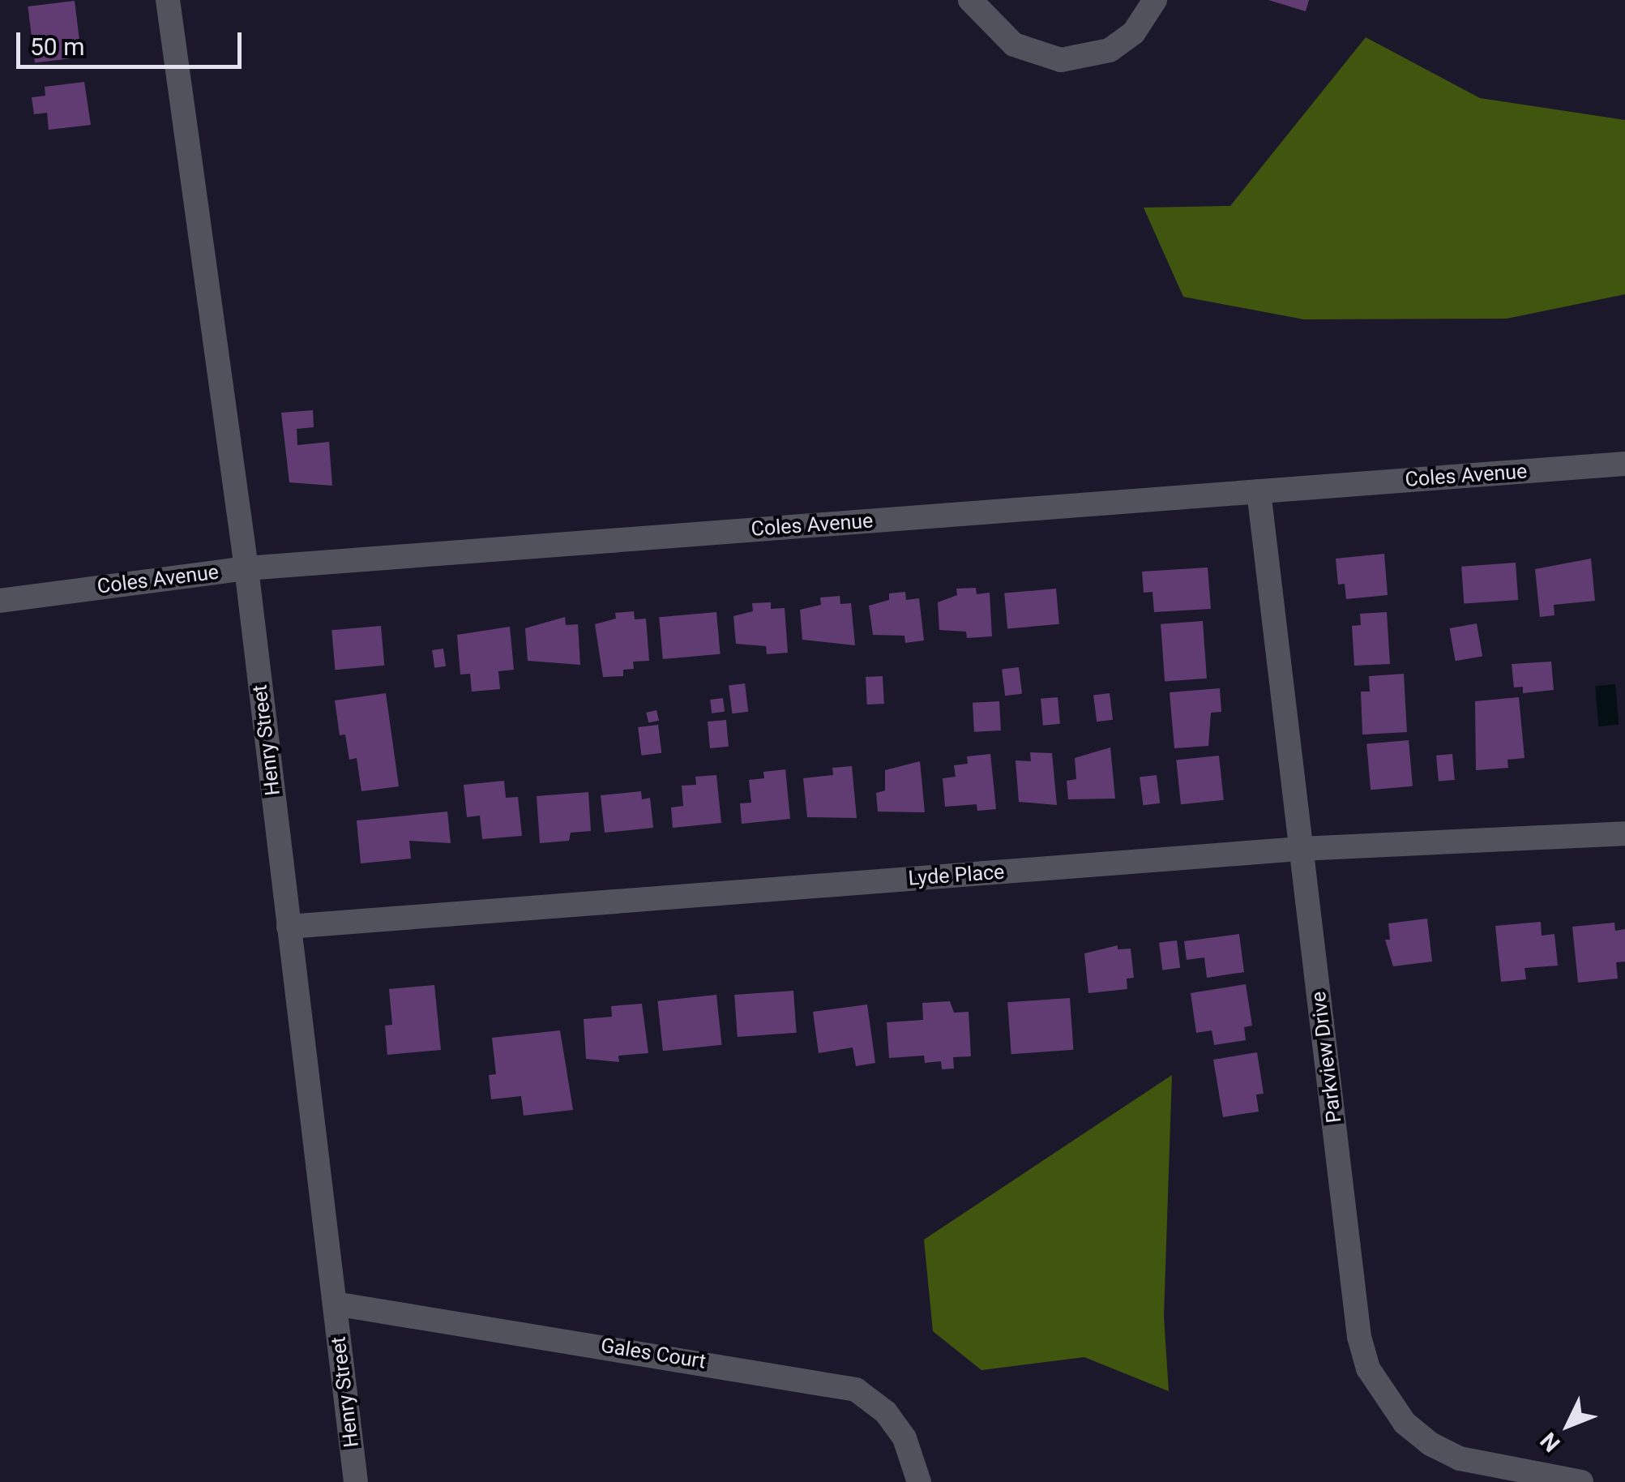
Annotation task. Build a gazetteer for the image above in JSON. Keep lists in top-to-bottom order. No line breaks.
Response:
{"streets":{"street":["Coles Avenue","Henry Street","Lyde Place","Parkview Drive","Gales Court"]},"crossings":[["Coles Avenue","Henry Street"],["Coles Avenue","Parkview Drive"],["Henry Street","Lyde Place"],["Henry Street","Gales Court"],["Lyde Place","Parkview Drive"]],"scale_bar":"50 m","north":"bottom left"}
